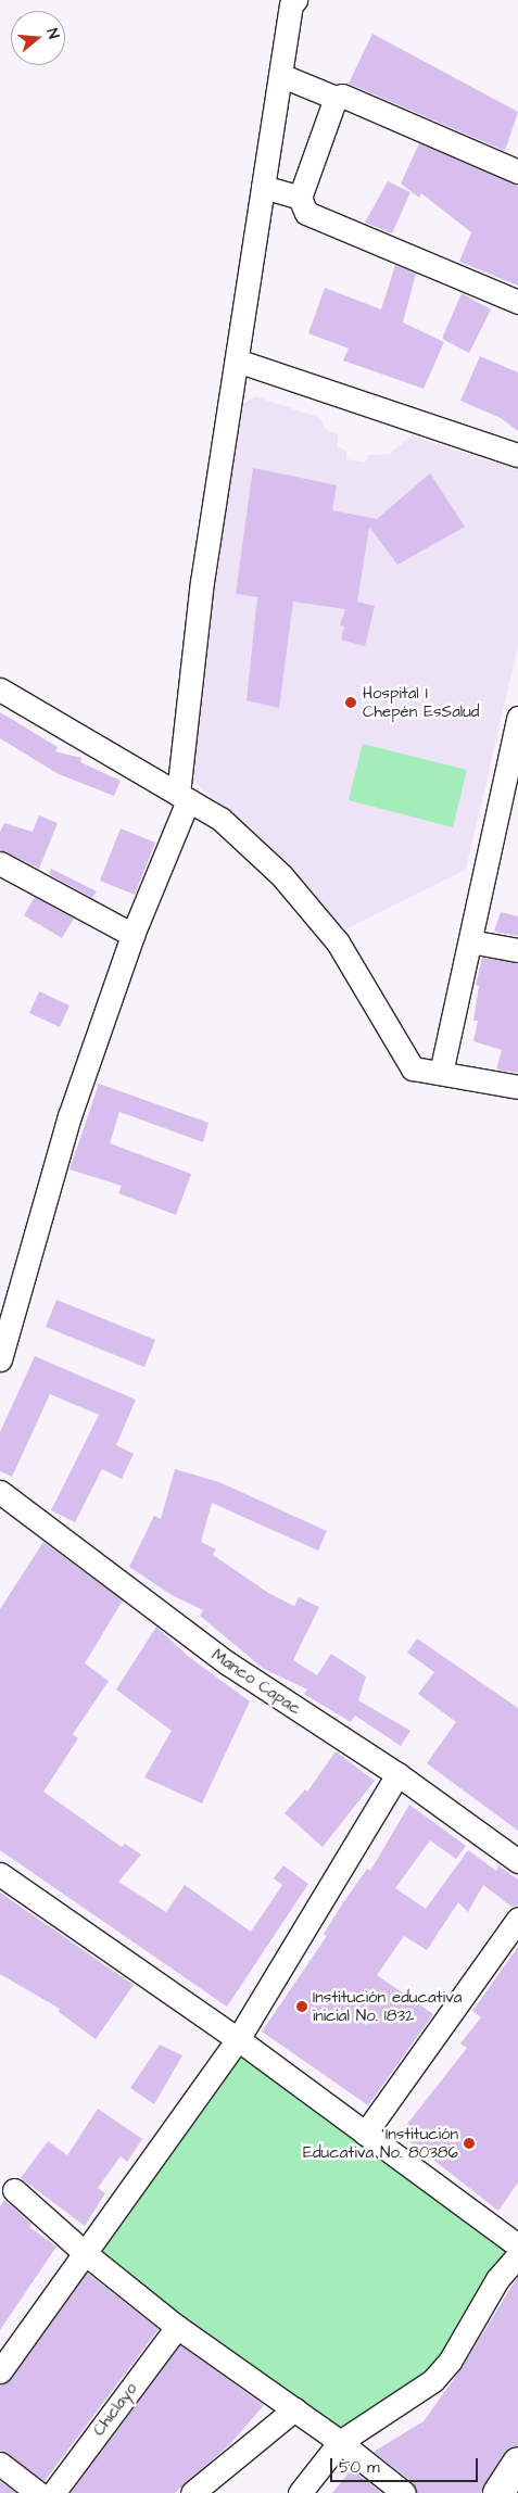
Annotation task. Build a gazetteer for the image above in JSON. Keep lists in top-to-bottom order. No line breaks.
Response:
{"streets":{"street":["Manco Capac","Chiclayo"]},"places":["Hospital I Chepén EsSalud","Institución educativa inicial No. 1832","Institución Educativa No. 80386"],"scale_bar":"50 m","north":"right"}
